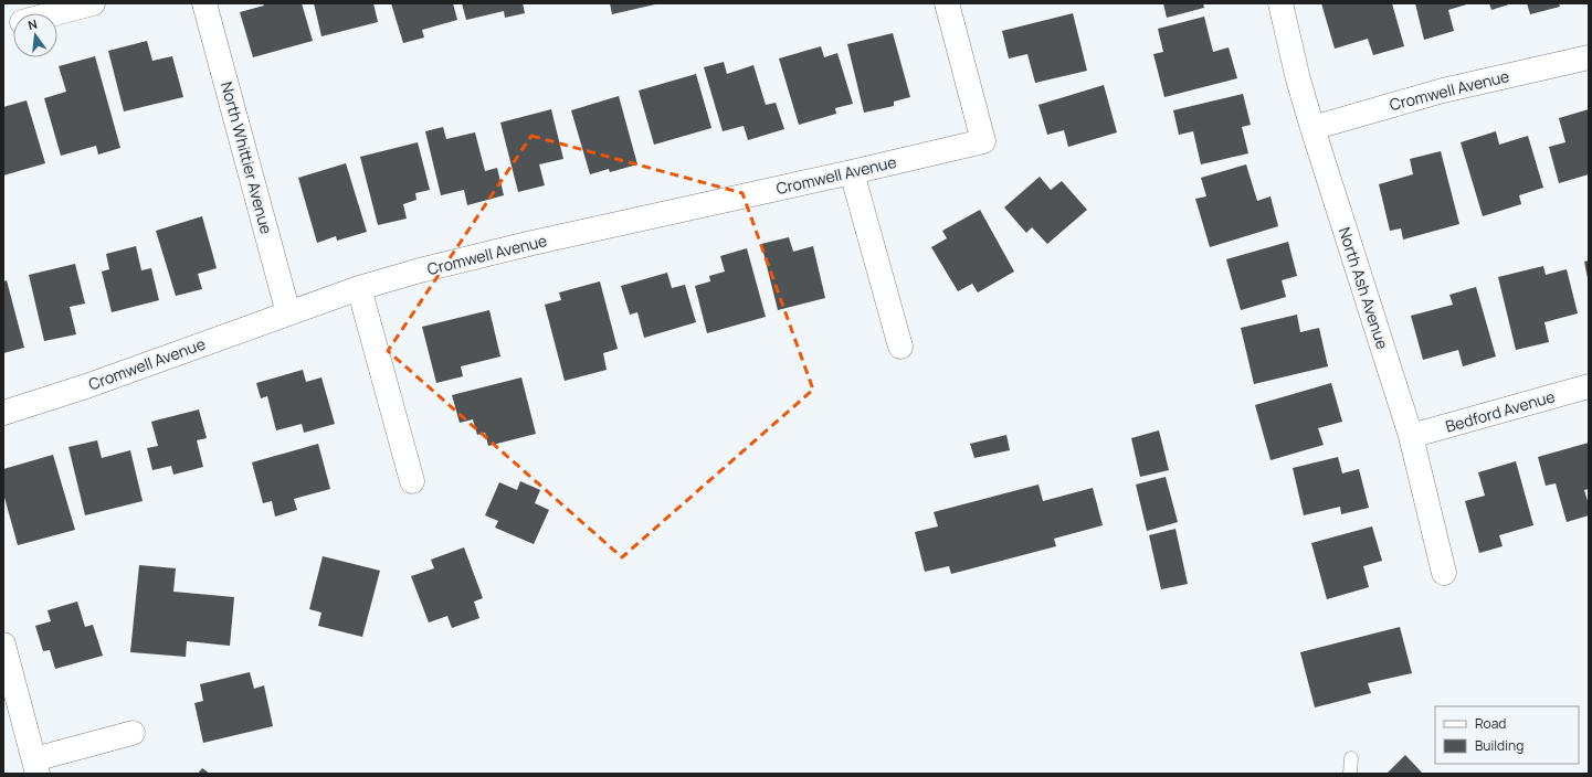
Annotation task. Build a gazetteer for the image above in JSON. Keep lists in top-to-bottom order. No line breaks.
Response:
{"streets":{"street":["Cromwell Avenue","North Whittier Avenue","North Ash Avenue","Bedford Avenue"]},"crossings":[["Cromwell Avenue","North Whittier Avenue"],["Cromwell Avenue","North Ash Avenue"],["North Ash Avenue","Bedford Avenue"]],"legend":["Road","Building"],"north":"top"}
